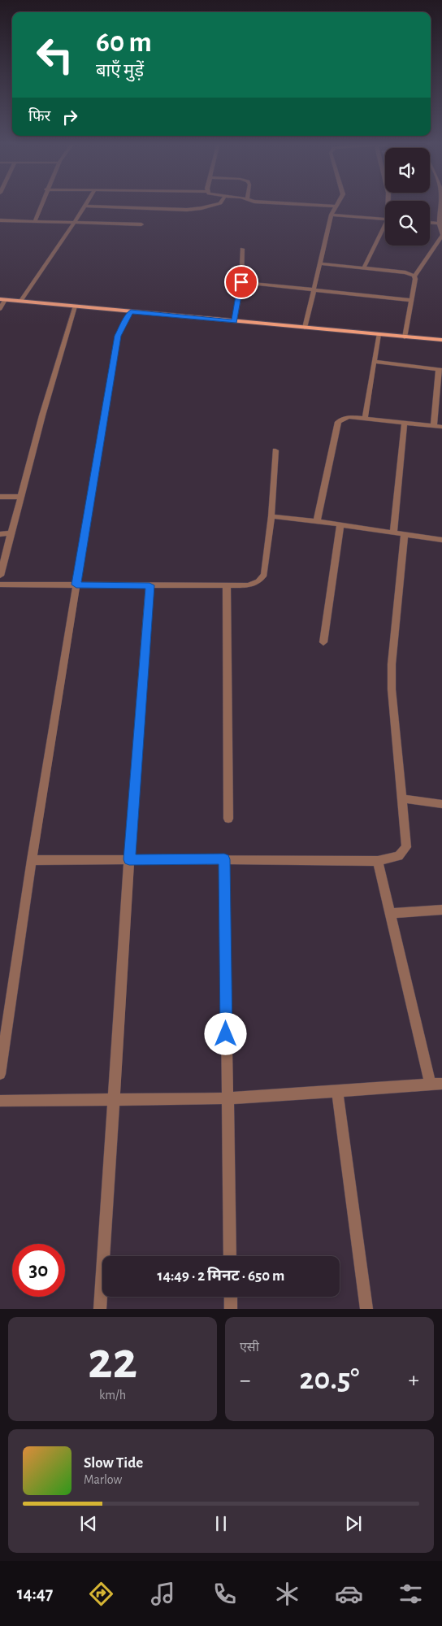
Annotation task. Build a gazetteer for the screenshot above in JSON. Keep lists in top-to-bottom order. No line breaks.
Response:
{"page":{"turn":["60 m","बाएँ मुड़ें"],"then":"फिर","limit":"30","trip":"14:49 · 2 मिनट · 650 m","tile":[["22","km/h"],"एसी"],"heat":["−","20.5°","+"],"song":["Slow Tide","Marlow"],"tabs":"14:47"}}
